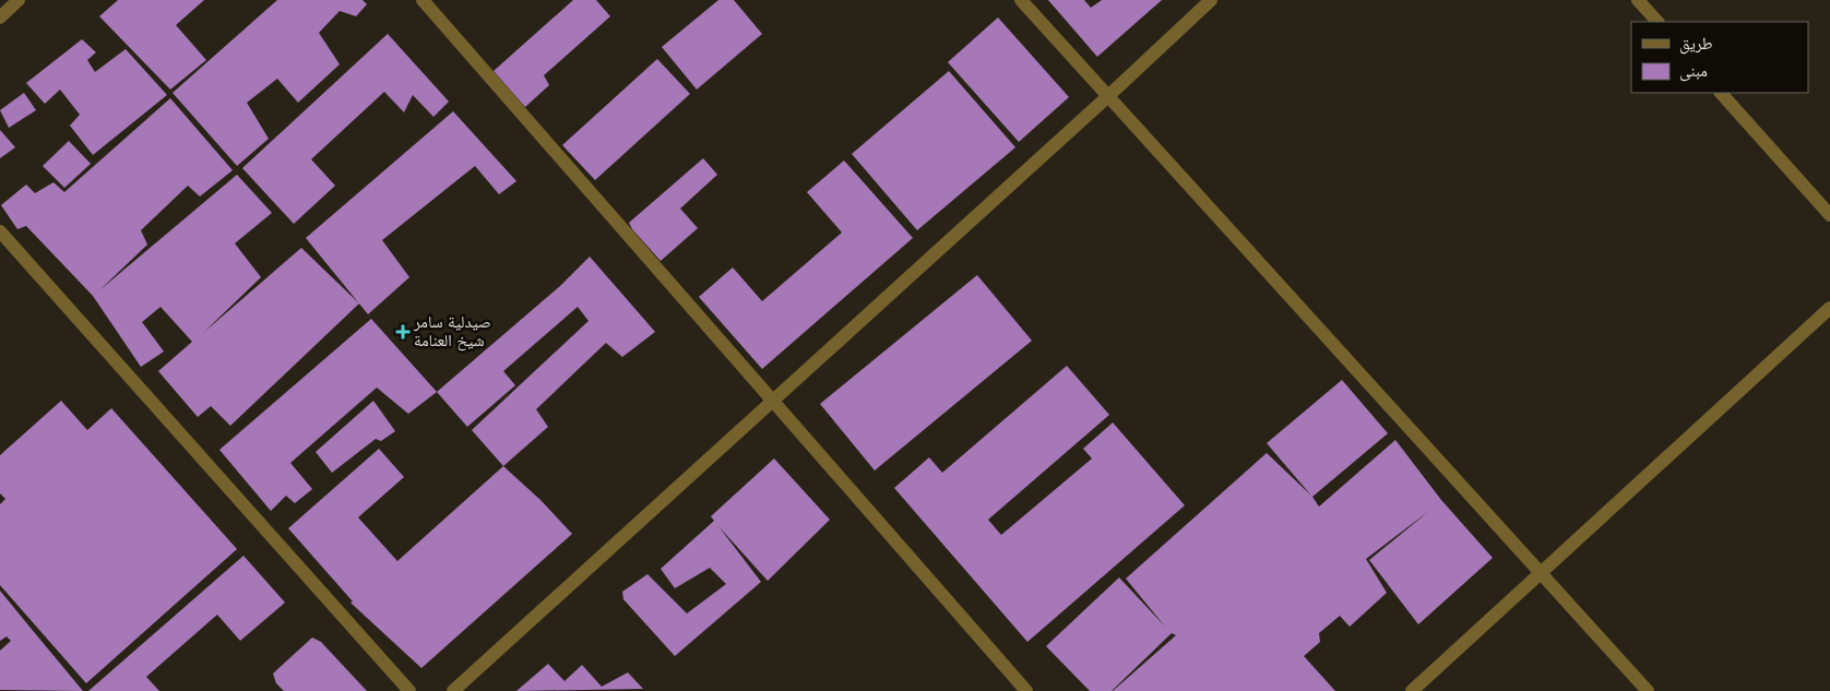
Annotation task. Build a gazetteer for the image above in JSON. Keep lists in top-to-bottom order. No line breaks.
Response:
{"places":{"health":["صيدلية سامر شيخ العنامة"]},"legend":["طريق","مبنى"]}
